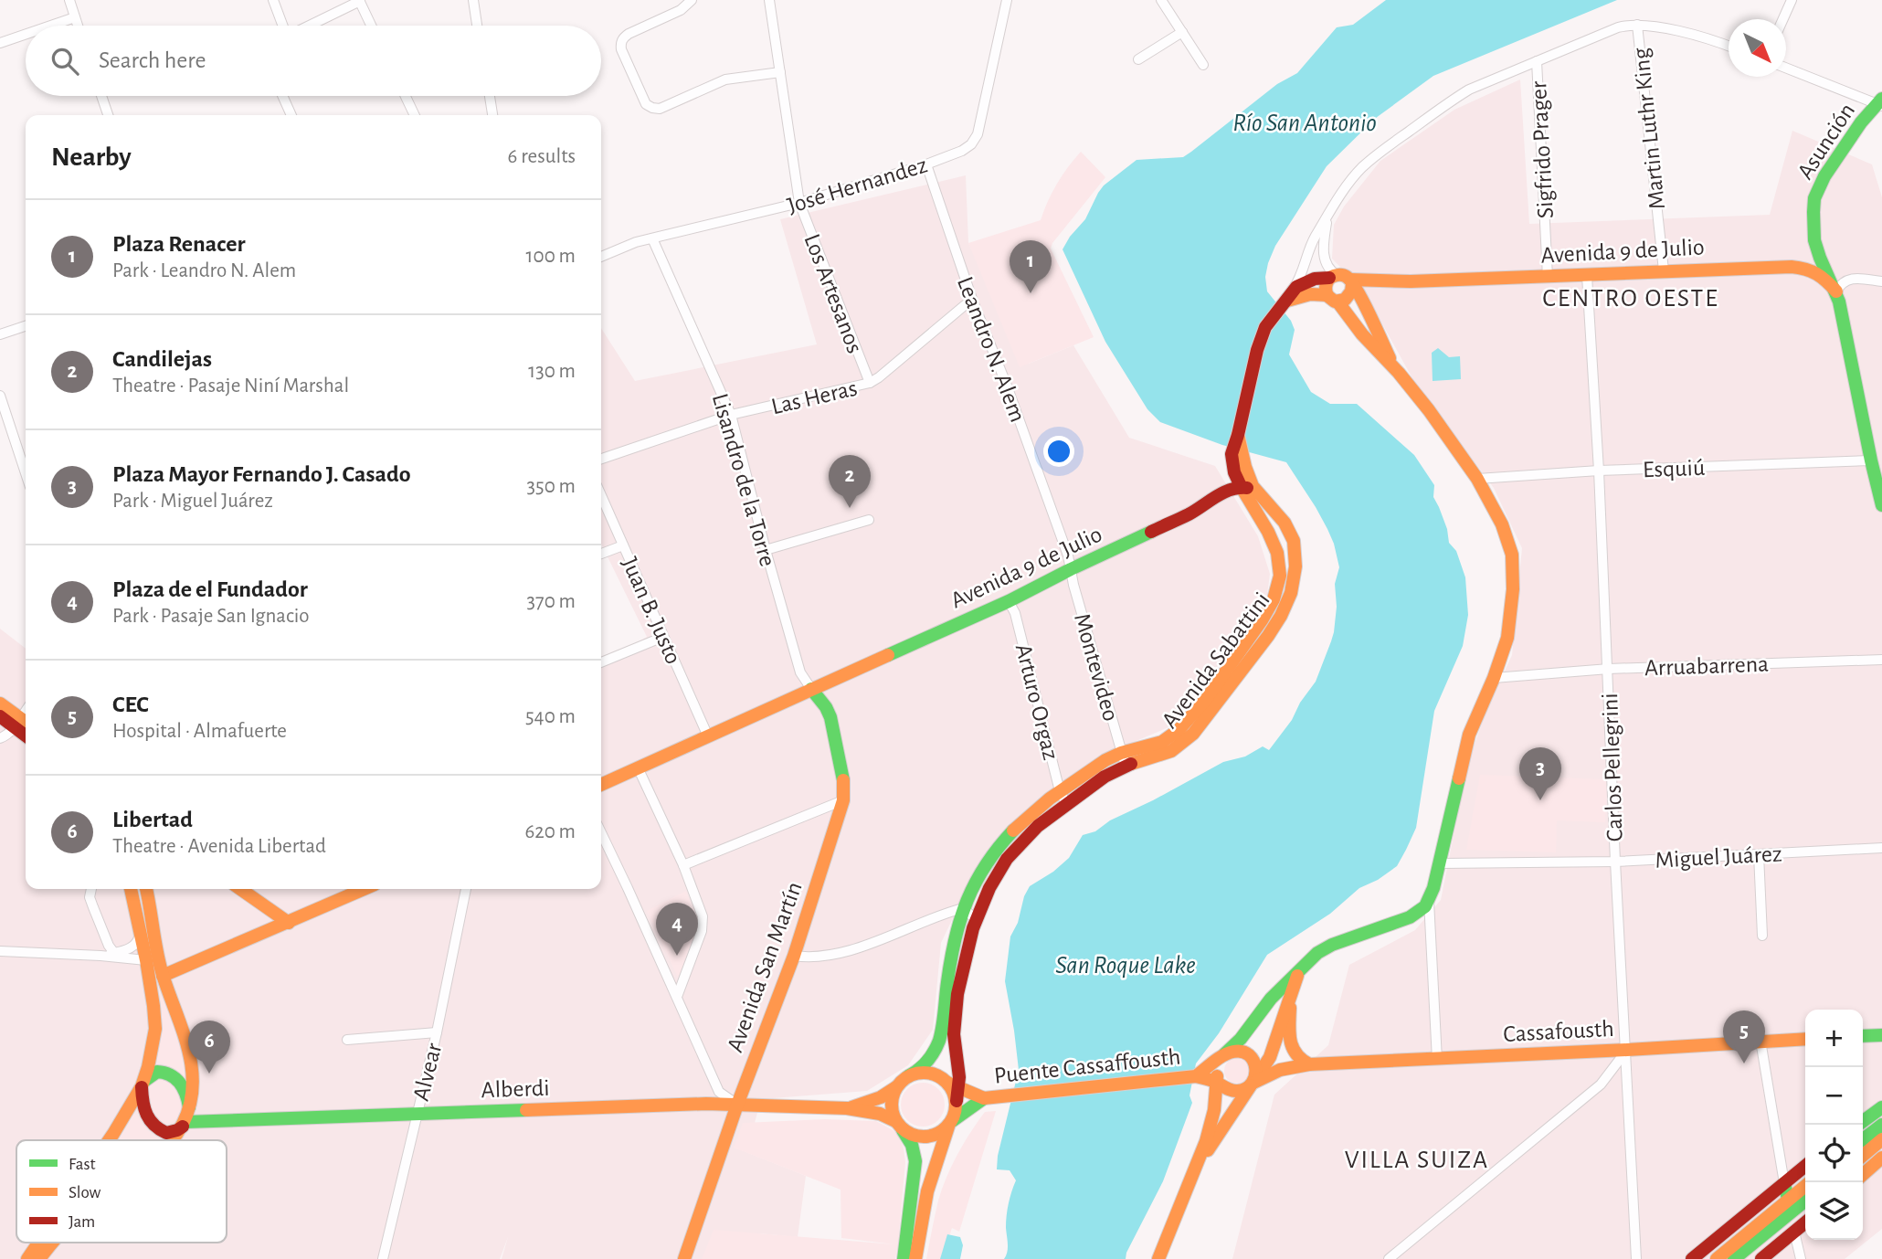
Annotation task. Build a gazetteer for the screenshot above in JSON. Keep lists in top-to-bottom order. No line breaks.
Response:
{"streets":{"main road":["Asunción","Avenida 9 de Julio","Avenida Sabattini","Avenida San Martín","Cassafousth","Puente Cassaffousth","Alberdi"],"street":["Martin Luthr King","Sigfrido Prager","José Hernandez","Los Artesanos","Leandro N. Alem","Las Heras","Esquiú","Lisandro de la Torre","Juan B. Justo","Arruabarrena","Montevideo","Arturo Orgaz","Carlos Pellegrini","Miguel Juárez","Alvear"]},"crossings":[["Martin Luthr King","Avenida 9 de Julio"],["Asunción","Avenida 9 de Julio"],["Asunción","Esquiú"],["Sigfrido Prager","Avenida 9 de Julio"],["José Hernandez","Los Artesanos"],["José Hernandez","Leandro N. Alem"],["José Hernandez","Lisandro de la Torre"],["Avenida 9 de Julio","Leandro N. Alem"],["Avenida 9 de Julio","Lisandro de la Torre"],["Avenida 9 de Julio","Juan B. Justo"],["Avenida 9 de Julio","Avenida Sabattini"],["Avenida 9 de Julio","Montevideo"],["Avenida 9 de Julio","Arturo Orgaz"],["Avenida 9 de Julio","Carlos Pellegrini"],["Avenida 9 de Julio","Avenida San Martín"],["Los Artesanos","Las Heras"],["Leandro N. Alem","Las Heras"],["Leandro N. Alem","Montevideo"],["Las Heras","Lisandro de la Torre"],["Esquiú","Carlos Pellegrini"],["Lisandro de la Torre","Avenida San Martín"],["Avenida Sabattini","Montevideo"],["Avenida Sabattini","Arturo Orgaz"],["Avenida Sabattini","Puente Cassaffousth"],["Avenida Sabattini","Alberdi"],["Arruabarrena","Carlos Pellegrini"],["Carlos Pellegrini","Miguel Juárez"],["Carlos Pellegrini","Cassafousth"],["Avenida San Martín","Alberdi"],["Cassafousth","Puente Cassaffousth"],["Puente Cassaffousth","Alberdi"],["Alvear","Alberdi"]],"districts":["CENTRO OESTE","VILLA SUIZA"],"water":["Río San Antonio","San Roque Lake"],"legend":["Fast","Slow","Jam"],"north":"bottom right","page":{"search":"Search here","heading":["Nearby","6 results"],"list":[{"mark":"1","name":"Plaza Renacer","note":"Park · Leandro N. Alem","value":"100 m"},{"mark":"2","name":"Candilejas","note":"Theatre · Pasaje Niní Marshal","value":"130 m"},{"mark":"3","name":"Plaza Mayor Fernando J. Casado","note":"Park · Miguel Juárez","value":"350 m"},{"mark":"4","name":"Plaza de el Fundador","note":"Park · Pasaje San Ignacio","value":"370 m"},{"mark":"5","name":"CEC","note":"Hospital · Almafuerte","value":"540 m"},{"mark":"6","name":"Libertad","note":"Theatre · Avenida Libertad","value":"620 m"}],"pins":["1","2","3","4","5","6"],"map_buttons":["+","−"]}}
